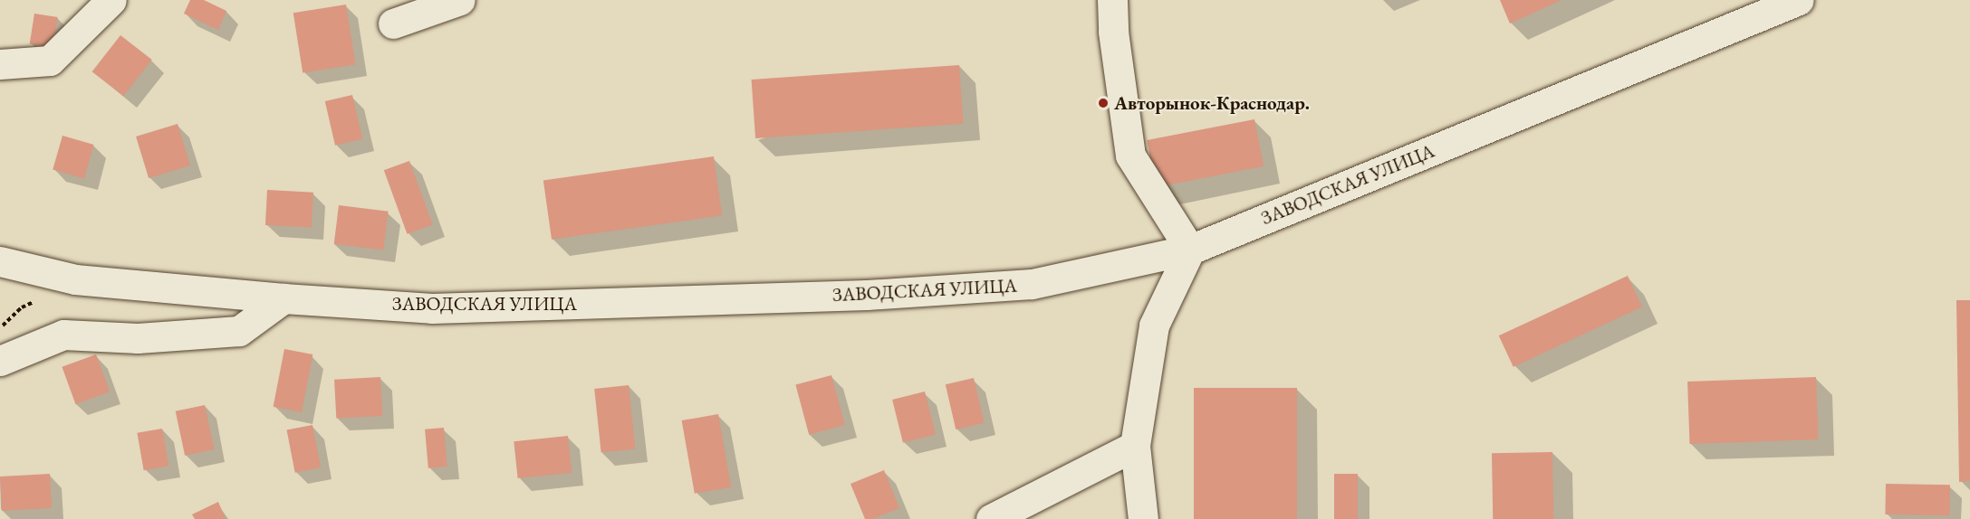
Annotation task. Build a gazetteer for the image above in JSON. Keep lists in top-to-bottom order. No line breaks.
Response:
{"streets":{"street":["ЗАВОДСКАЯ УЛИЦА"]},"places":["Авторынок-Краснодар."]}
